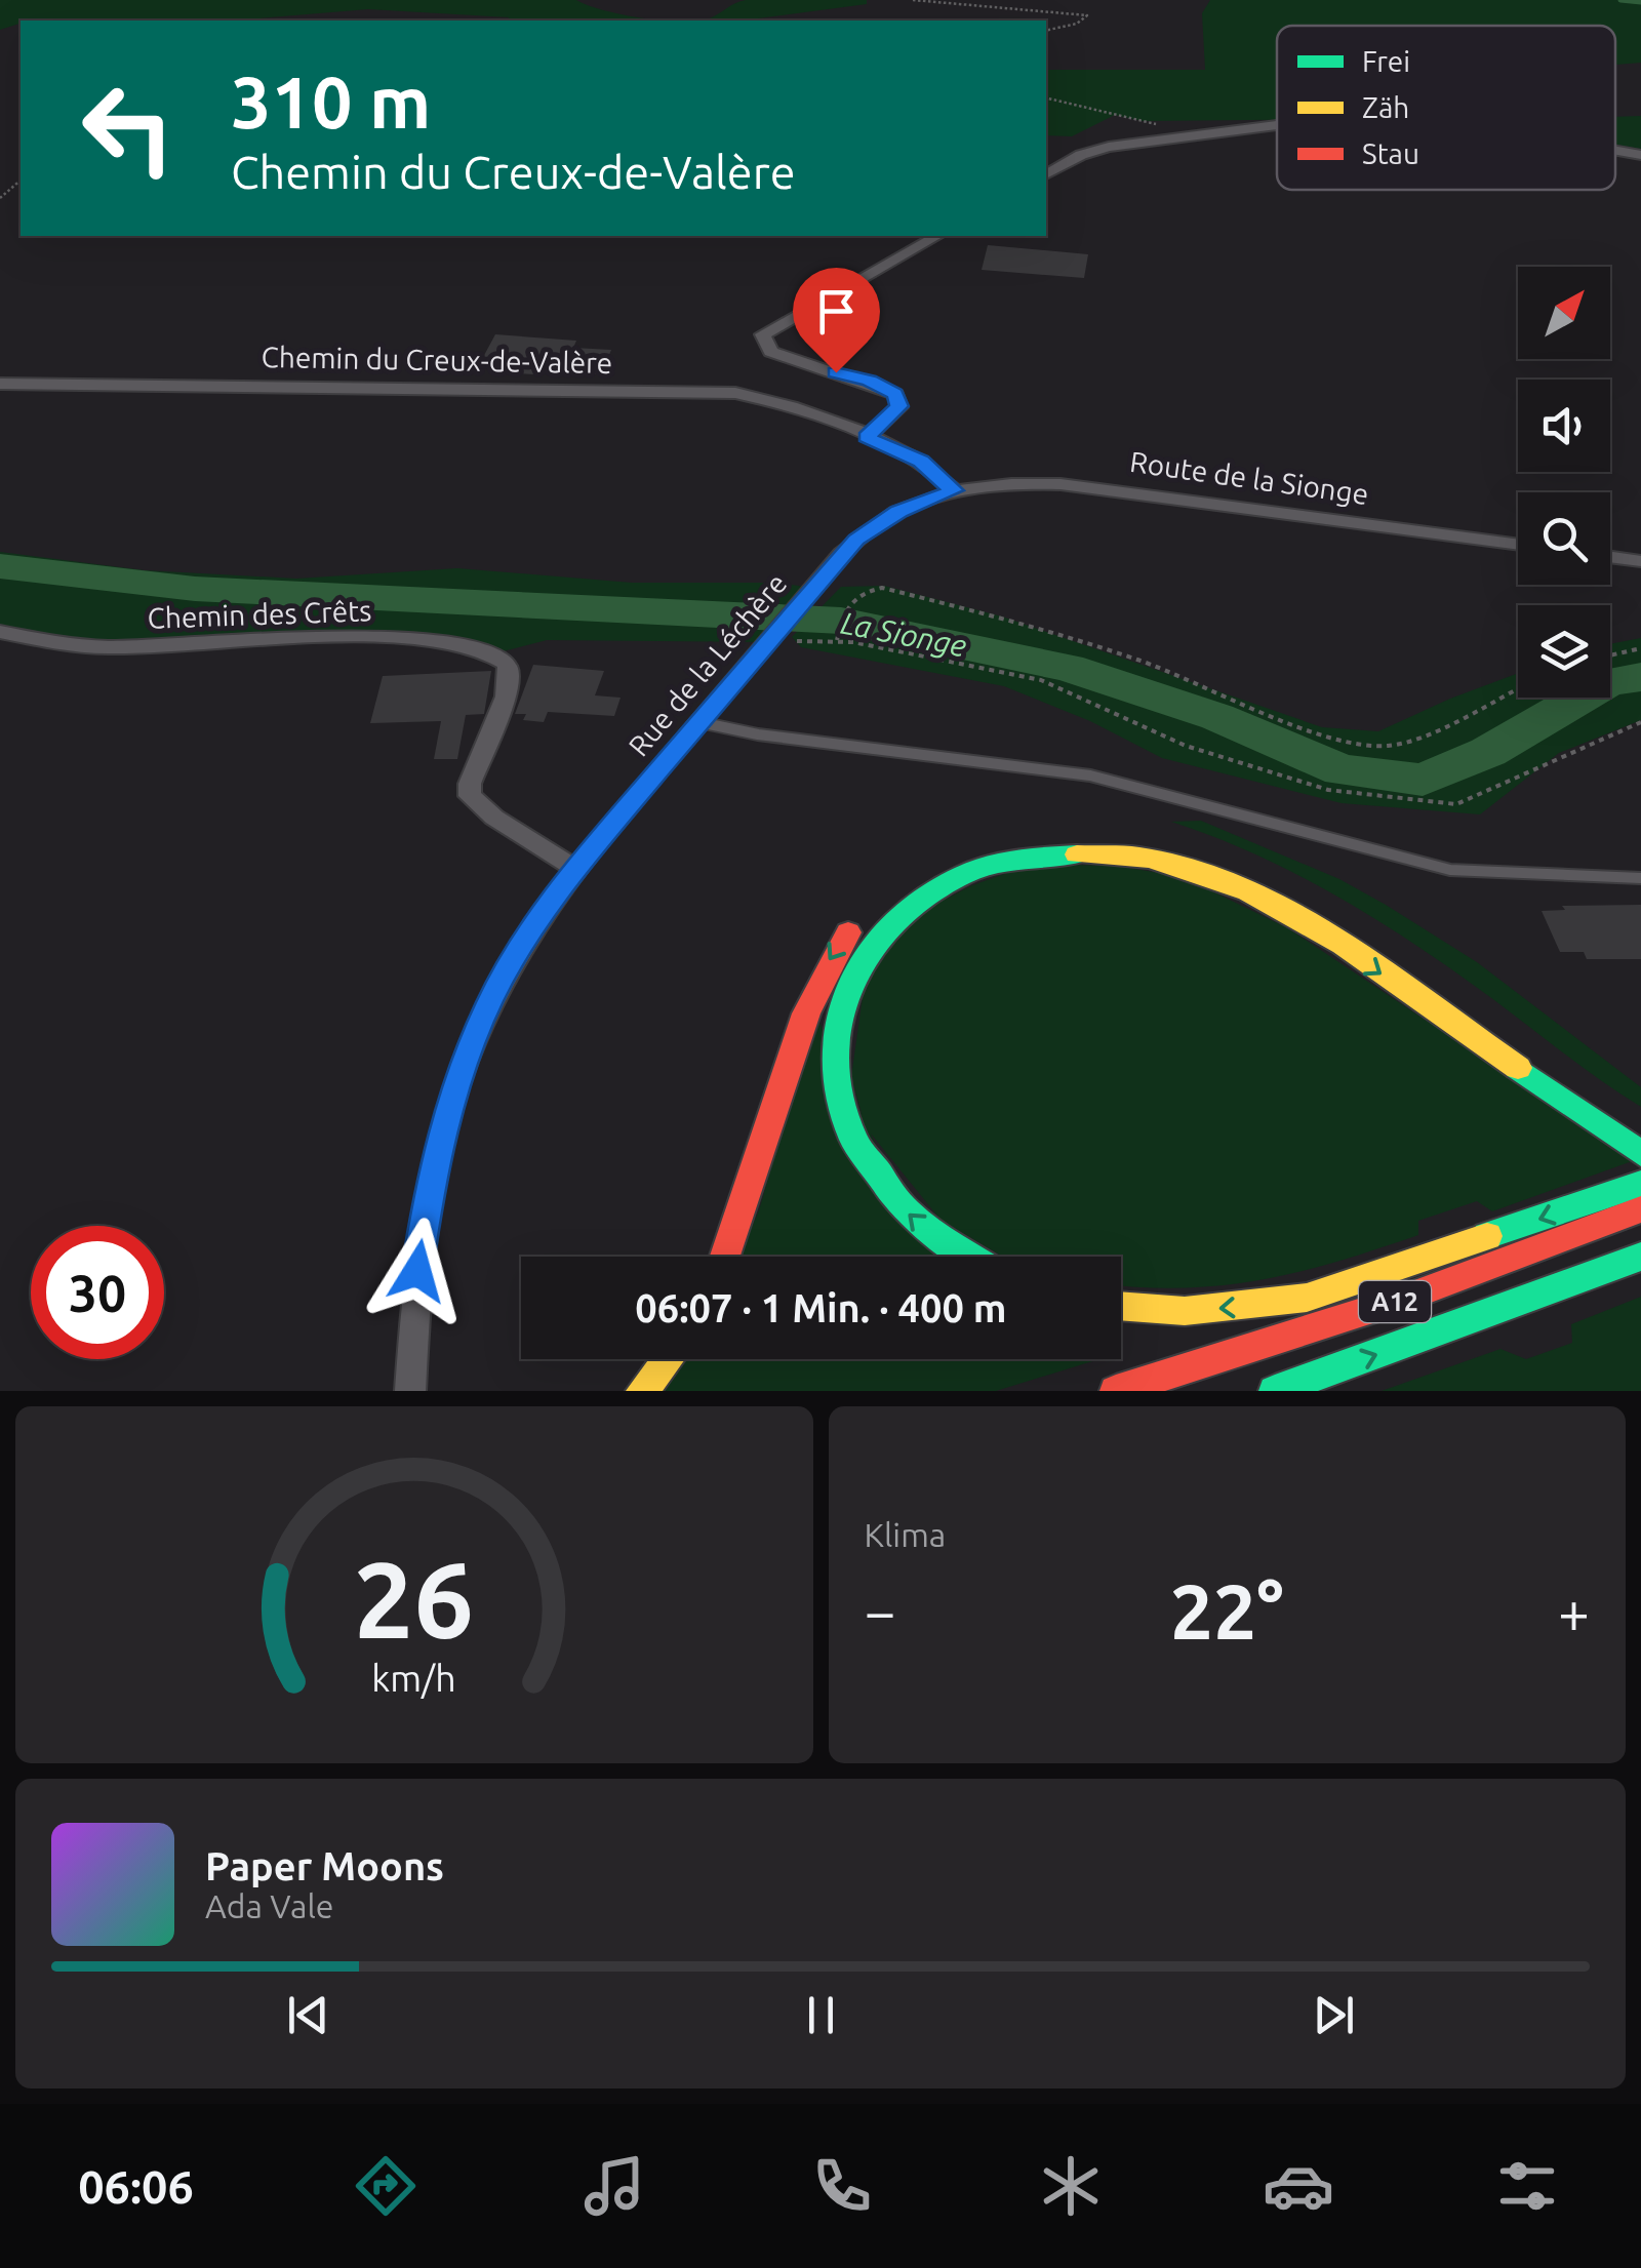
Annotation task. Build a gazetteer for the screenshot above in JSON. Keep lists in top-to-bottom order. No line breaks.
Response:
{"streets":{"highway":["A12"],"street":["Chemin du Creux-de-Valère","Route de la Sionge","Chemin des Crêts","Rue de la Léchère"]},"crossings":[["Chemin du Creux-de-Valère","Route de la Sionge"],["Chemin du Creux-de-Valère","Rue de la Léchère"],["Route de la Sionge","Rue de la Léchère"],["Chemin des Crêts","Rue de la Léchère"]],"water":["La Sionge"],"legend":["Frei","Zäh","Stau"],"north":"top right","page":{"turn":["310 m","Chemin du Creux-de-Valère"],"limit":"30","trip":"06:07 · 1 Min. · 400 m","tile":"Klima","heat":["−","22°","+"],"song":["Paper Moons","Ada Vale"],"tabs":"06:06","gauge":["26","km/h"]}}
